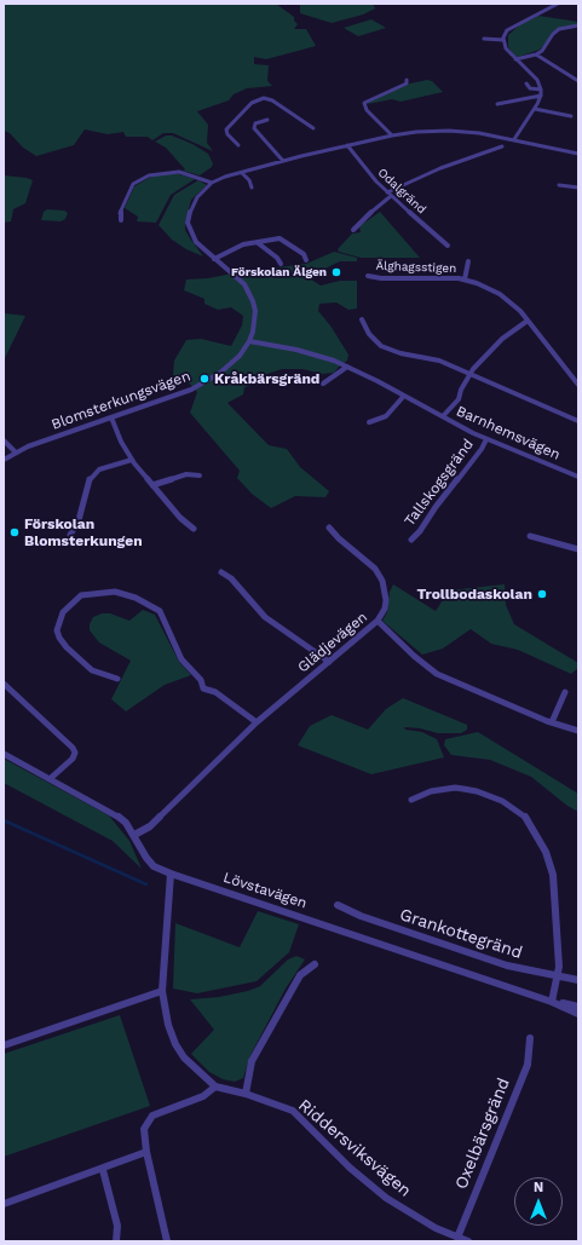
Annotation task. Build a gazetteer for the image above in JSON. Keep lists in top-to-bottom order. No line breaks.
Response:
{"streets":{"street":["Odalgränd","Älghagsstigen","Blomsterkungsvägen","Barnhemsvägen","Tallskogsgränd","Glädjevägen","Lövstavägen","Grankottegränd","Oxelbärsgränd","Riddersviksvägen"]},"crossings":[["Odalgränd","Blomsterkungsvägen"],["Blomsterkungsvägen","Barnhemsvägen"],["Barnhemsvägen","Tallskogsgränd"],["Glädjevägen","Lövstavägen"],["Lövstavägen","Riddersviksvägen"],["Oxelbärsgränd","Riddersviksvägen"]],"places":["Förskolan Älgen","Kråkbärsgränd","Förskolan Blomsterkungen","Trollbodaskolan"],"north":"top"}
